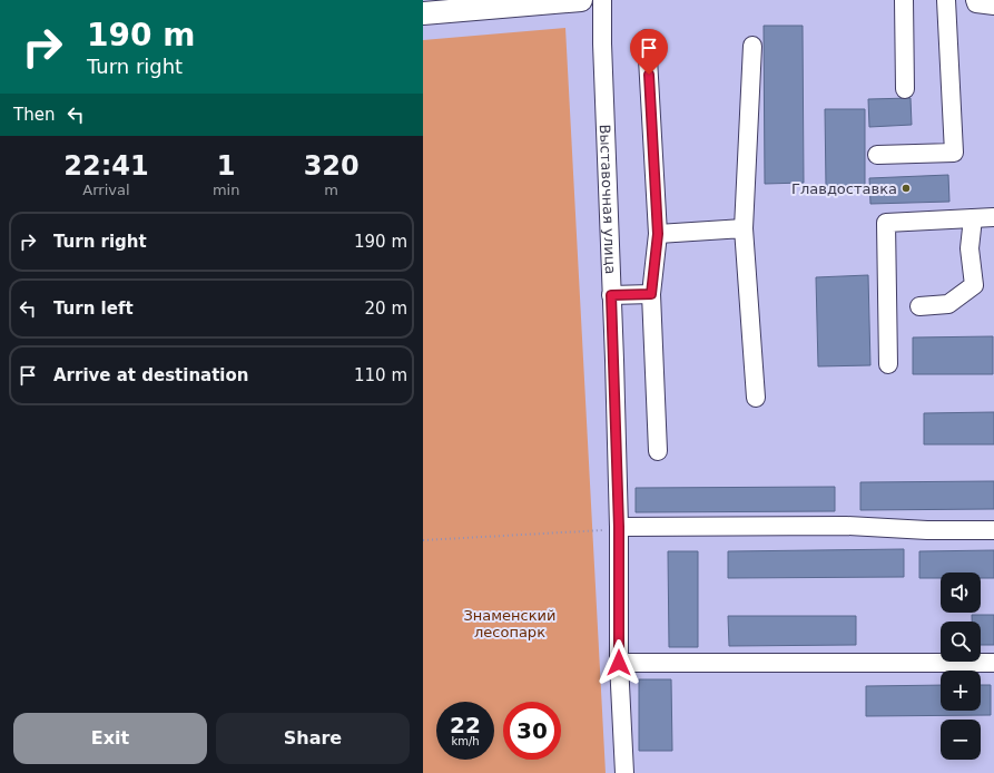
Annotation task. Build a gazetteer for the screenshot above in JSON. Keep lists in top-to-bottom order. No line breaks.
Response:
{"streets":{"street":["Выставочная улица"]},"parks":["Знаменский лесопарк"],"places":["Главдоставка"],"page":{"turn":["190 m","Turn right"],"then":"Then","eta":["22:41","Arrival","1","min","320","m"],"list":[{"name":"Turn right","value":"190 m"},{"name":"Turn left","value":"20 m"},{"name":"Arrive at destination","value":"110 m"}],"map_buttons":["+","−"],"speed":"22 km/h","limit":"30","buttons":["Exit","Share"]}}
